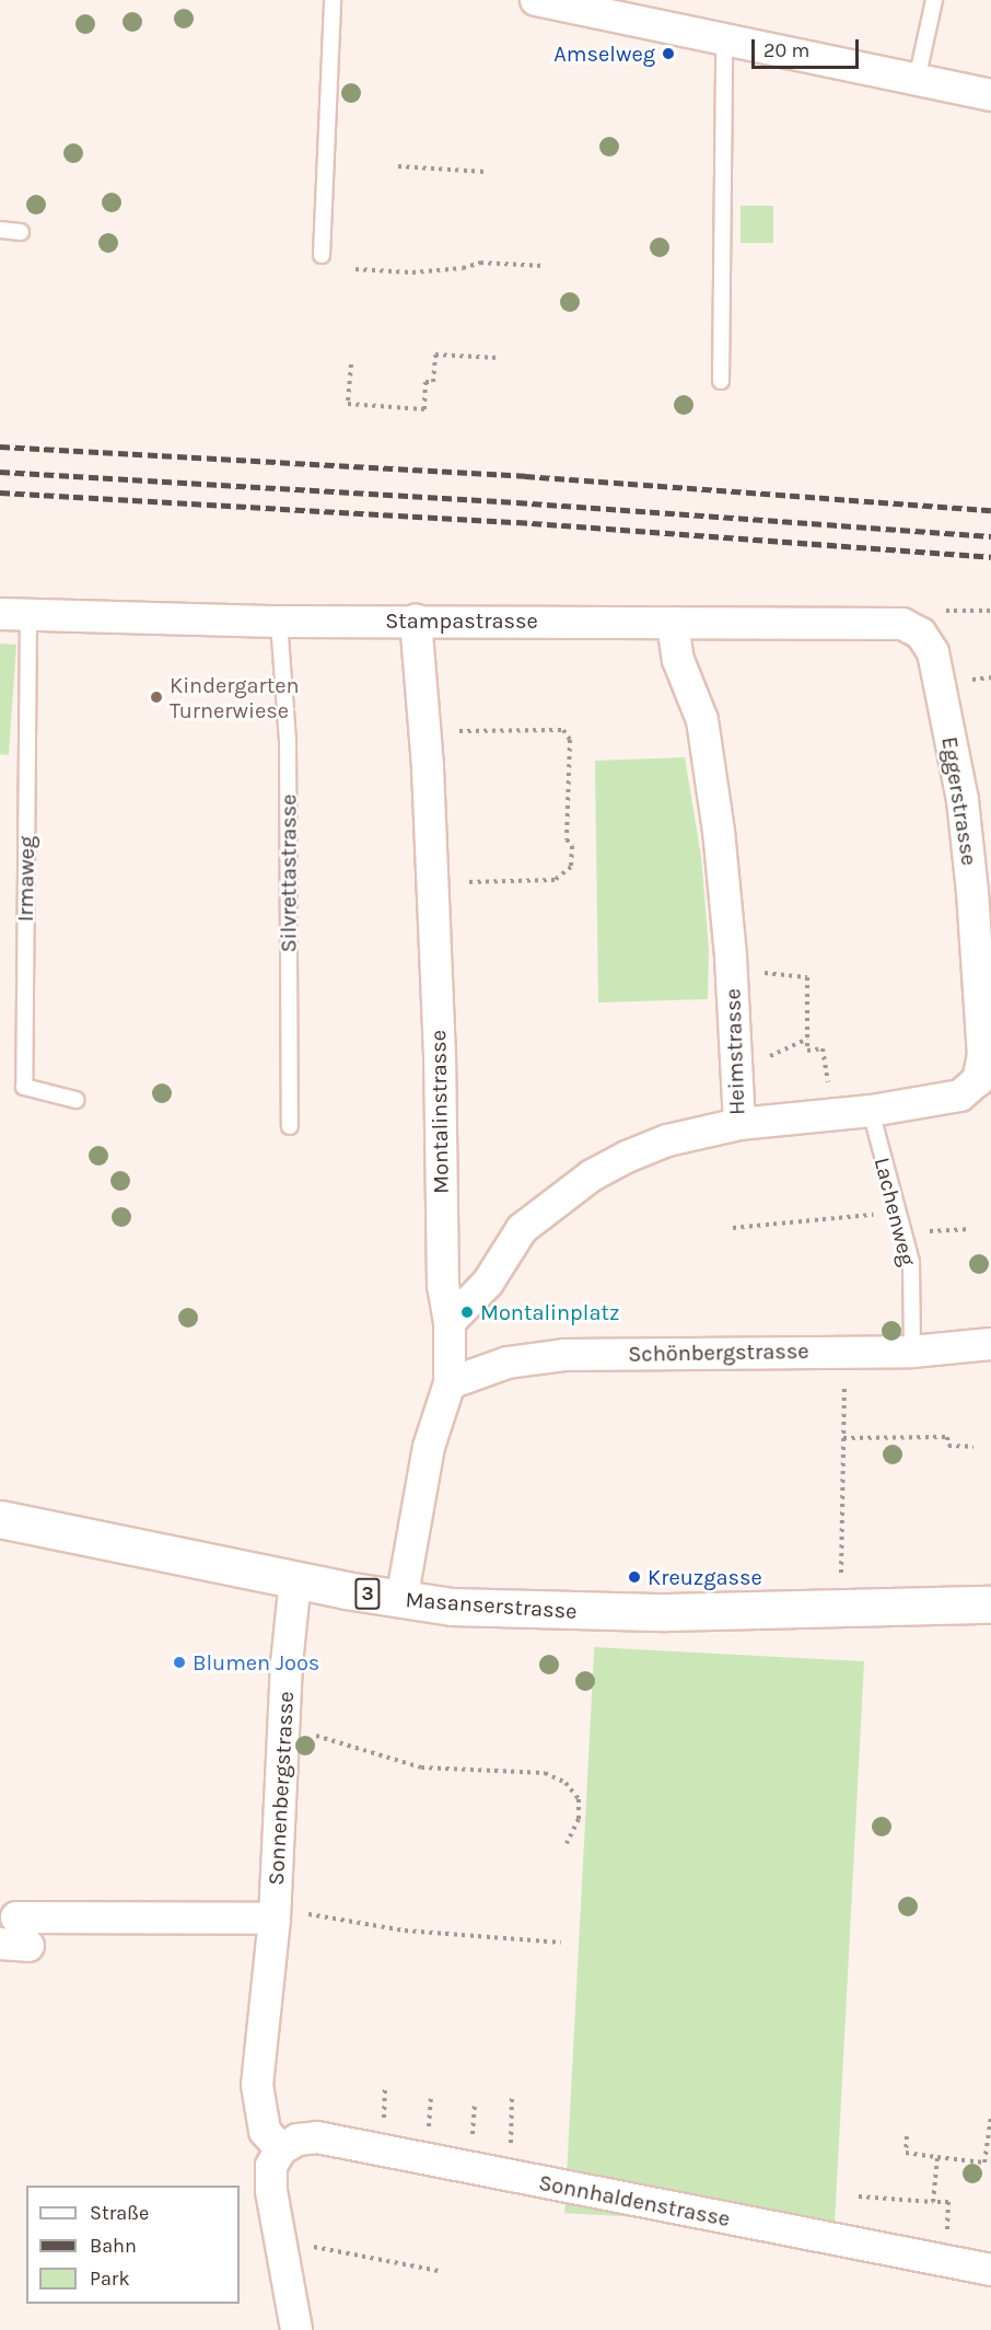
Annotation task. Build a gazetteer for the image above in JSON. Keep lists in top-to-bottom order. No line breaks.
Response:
{"streets":{"main road":["3","Masanserstrasse"],"street":["Stampastrasse","Eggerstrasse","Heimstrasse","Montalinstrasse","Schönbergstrasse","Sonnenbergstrasse","Sonnhaldenstrasse"],"lane":["Silvrettastrasse","Irmaweg","Lachenweg"]},"crossings":[["Stampastrasse","Eggerstrasse"],["Stampastrasse","Silvrettastrasse"],["Stampastrasse","Irmaweg"],["Stampastrasse","Heimstrasse"],["Stampastrasse","Montalinstrasse"],["Eggerstrasse","Heimstrasse"],["Eggerstrasse","Lachenweg"],["Heimstrasse","Montalinstrasse"],["Montalinstrasse","Schönbergstrasse"],["Montalinstrasse","Masanserstrasse"],["Lachenweg","Schönbergstrasse"],["Masanserstrasse","Sonnenbergstrasse"],["Sonnenbergstrasse","Sonnhaldenstrasse"]],"places":["Amselweg","Kindergarten Turnerwiese","Montalinplatz","Kreuzgasse","Blumen Joos"],"legend":["Straße","Bahn","Park"],"scale_bar":"20 m"}
